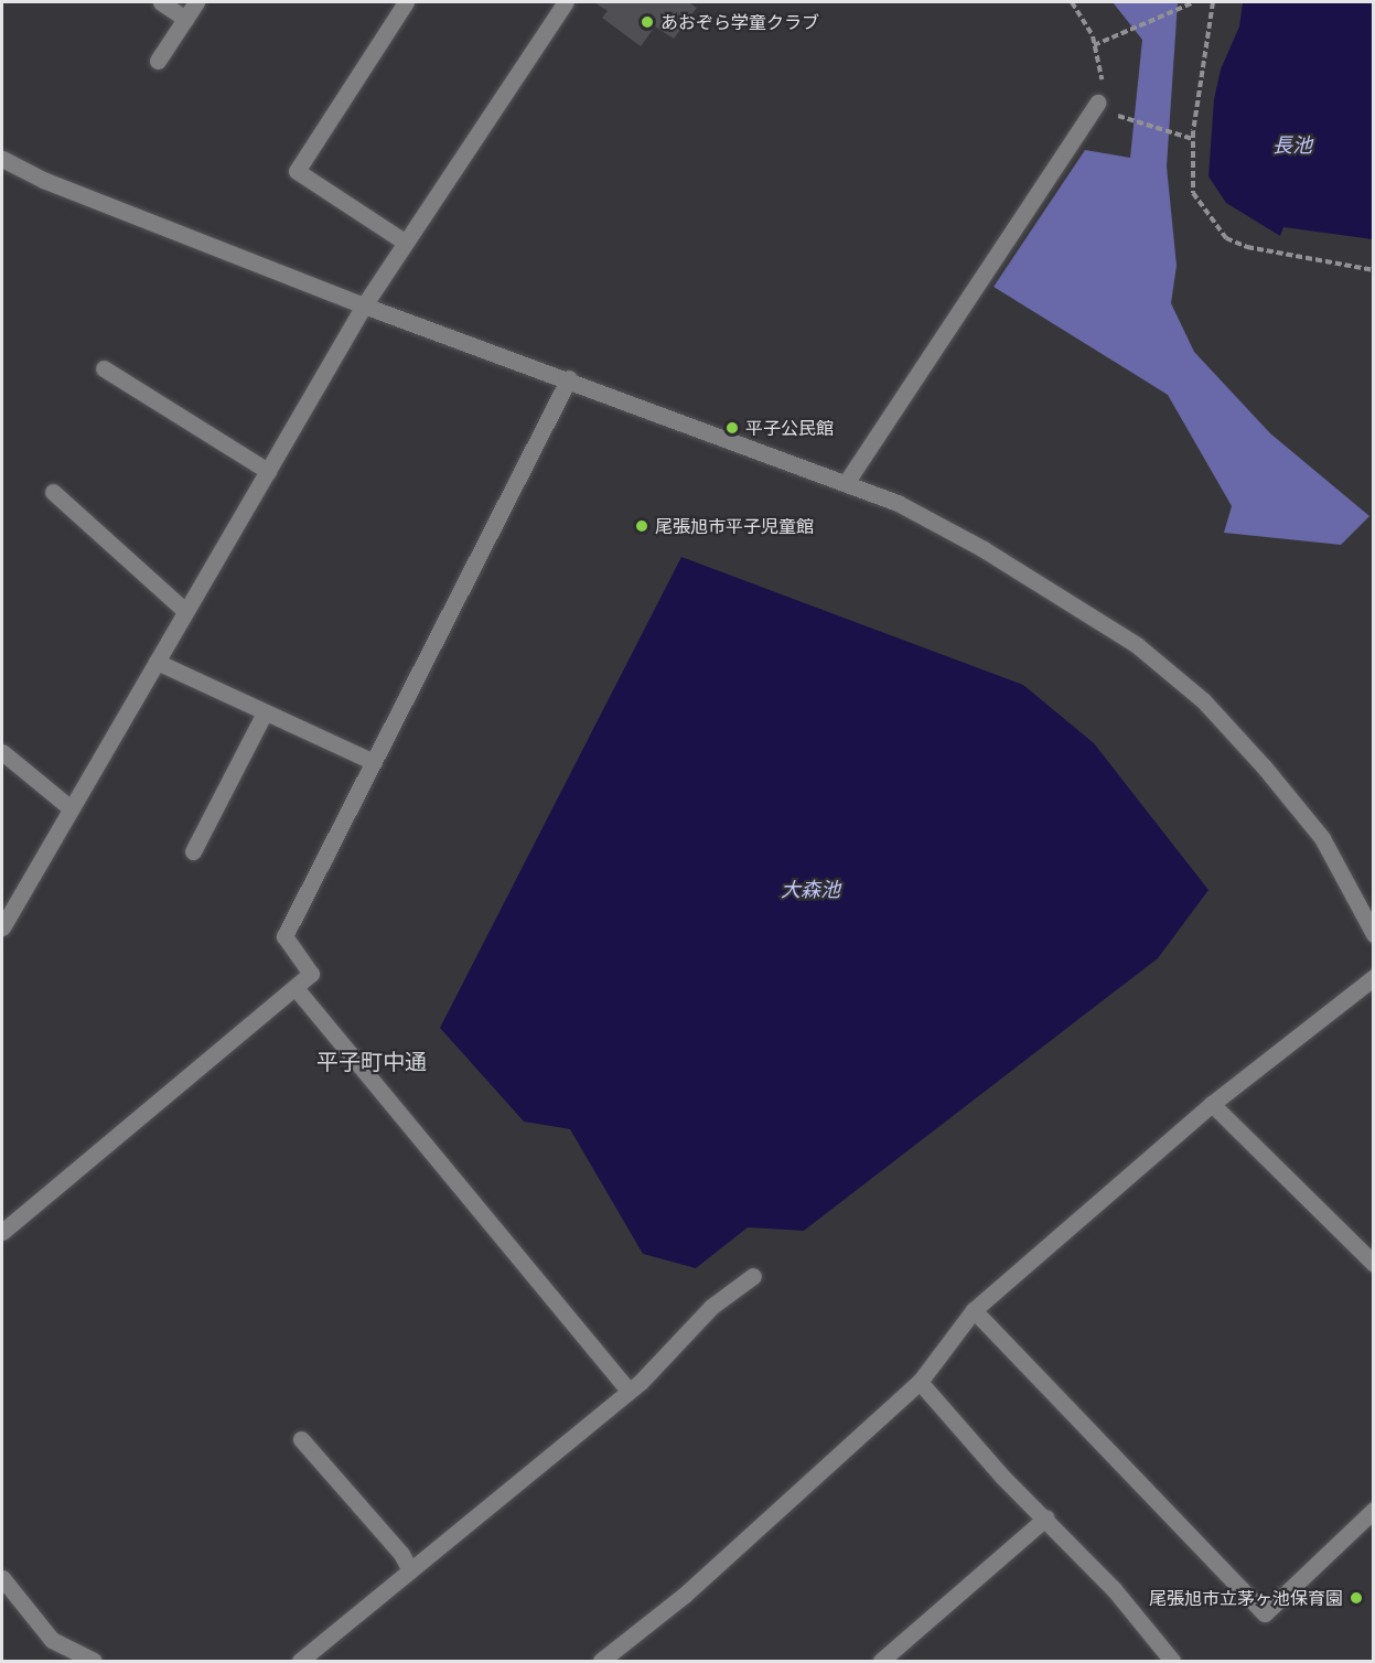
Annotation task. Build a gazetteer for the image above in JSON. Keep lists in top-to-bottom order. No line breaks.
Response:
{"districts":["平子町中通"],"water":["長池","大森池"],"places":["あおぞら学童クラブ","平子公民館","尾張旭市平子児童館","尾張旭市立茅ヶ池保育園"]}
